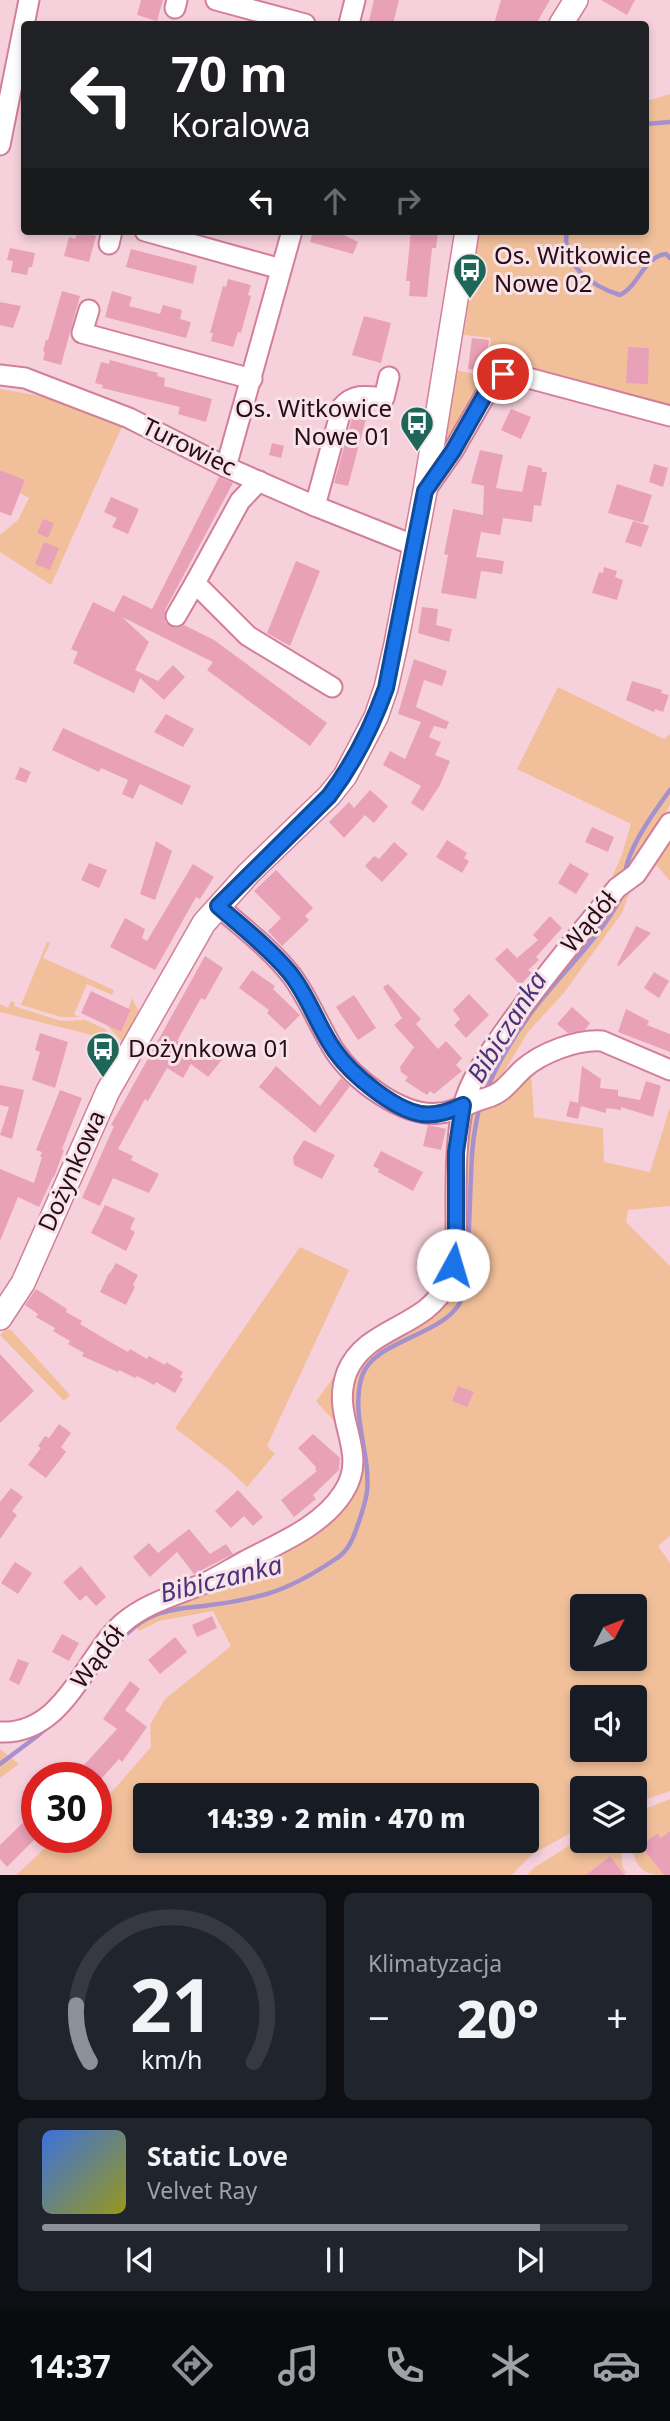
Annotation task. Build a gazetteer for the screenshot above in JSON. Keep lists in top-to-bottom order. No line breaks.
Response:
{"streets":{"street":["Turowiec","Wądół","Dożynkowa"]},"crossings":[["Turowiec","Dożynkowa"]],"water":["Bibiczanka"],"places":{"bus stop":["Os. Witkowice Nowe 02","Os. Witkowice Nowe 01","Dożynkowa 01"]},"north":"top right","page":{"turn":["70 m","Koralowa"],"limit":"30","trip":"14:39 · 2 min · 470 m","tile":"Klimatyzacja","heat":["−","20°","+"],"song":["Static Love","Velvet Ray"],"tabs":"14:37","gauge":["21","km/h"]}}
